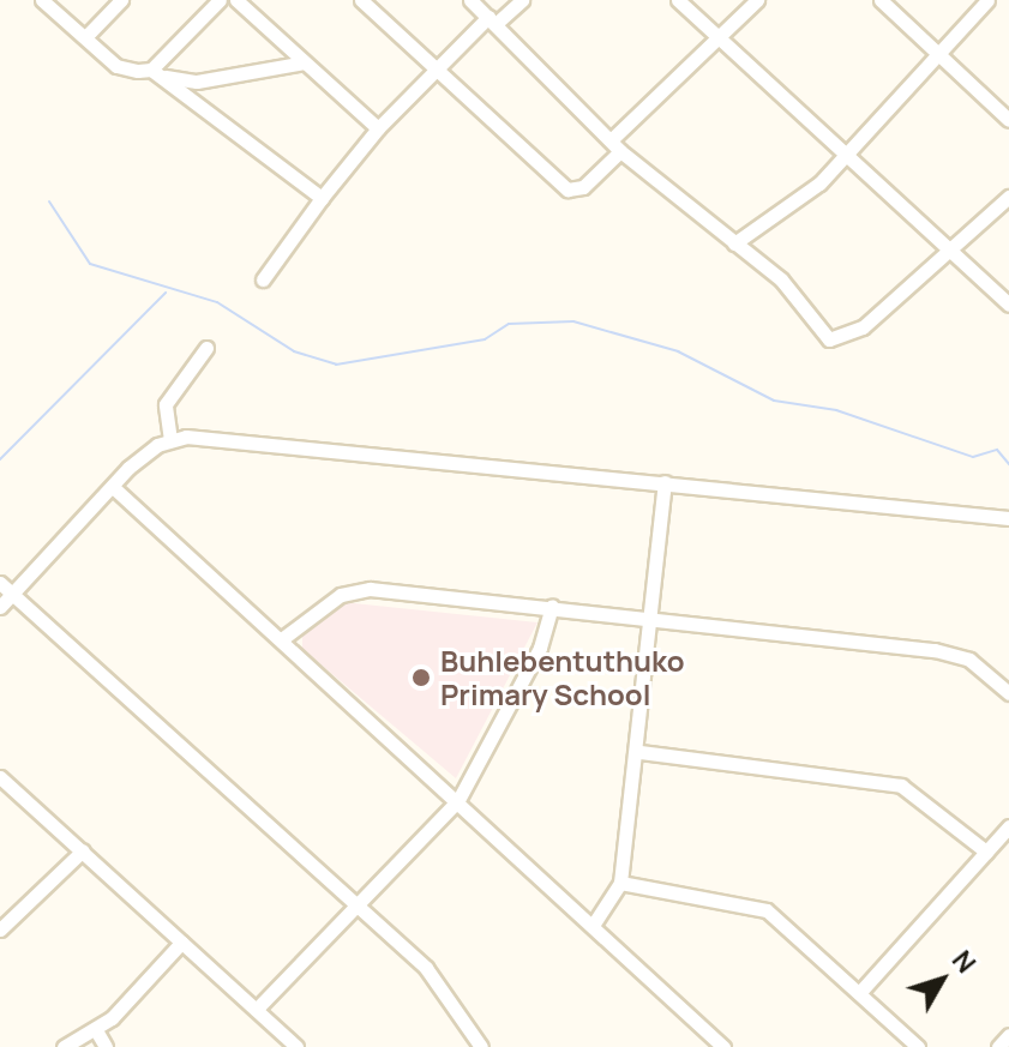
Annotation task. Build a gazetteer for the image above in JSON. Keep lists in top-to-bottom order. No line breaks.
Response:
{"places":["Buhlebentuthuko Primary School"],"north":"top right"}
